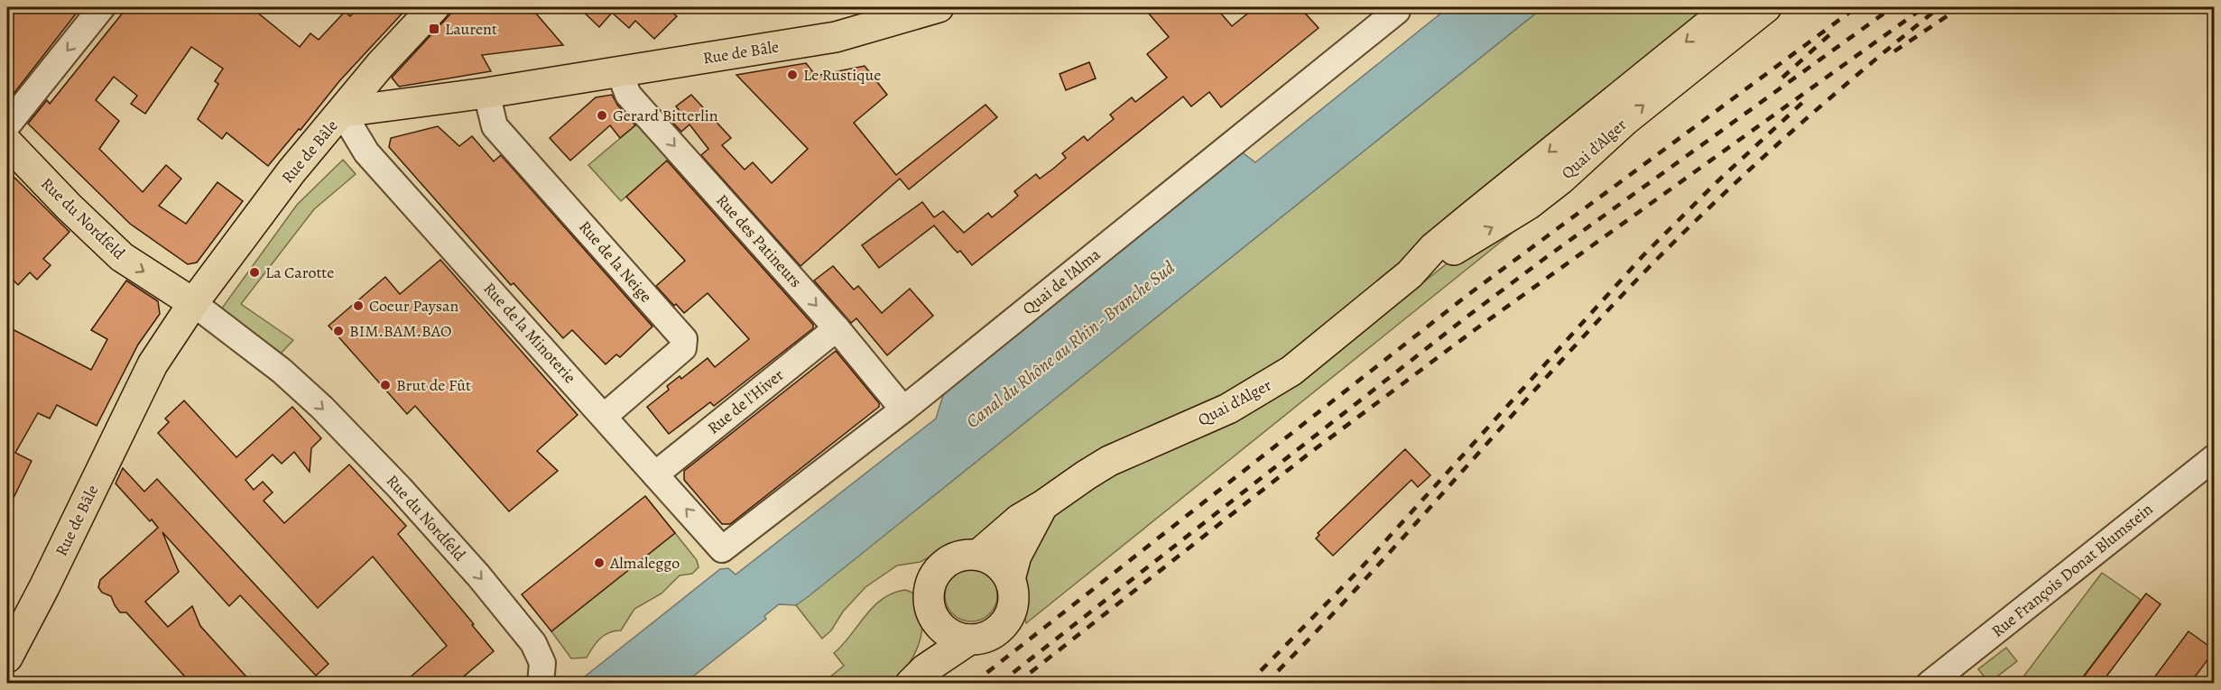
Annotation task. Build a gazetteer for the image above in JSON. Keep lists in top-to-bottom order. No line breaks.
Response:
{"streets":{"main road":["Rue de Bâle","Quai d'Alger","Rue du Nordfeld"],"street":["Rue des Patineurs","Rue de la Neige","Quai de l'Alma","Rue de la Minoterie","Rue de l'Hiver","Rue François Donat Blumstein"]},"crossings":[["Rue de Bâle","Rue du Nordfeld"],["Rue de Bâle","Rue des Patineurs"],["Rue de Bâle","Rue de la Neige"],["Rue de Bâle","Rue de la Minoterie"],["Rue des Patineurs","Quai de l'Alma"],["Rue des Patineurs","Rue de l'Hiver"],["Rue de la Neige","Rue de la Minoterie"],["Quai de l'Alma","Rue de la Minoterie"],["Rue de la Minoterie","Rue de l'Hiver"]],"one_way":["Rue du Nordfeld","Rue des Patineurs"],"water":["Canal du Rhône au Rhin - Branche Sud"],"places":{"transit":["Laurent"],"other":["Le Rustique","Gerard Bitterlin","La Carotte","Coeur Paysan","BIM.BAM.BAO","Brut de Fût","Almaleggo"]}}
